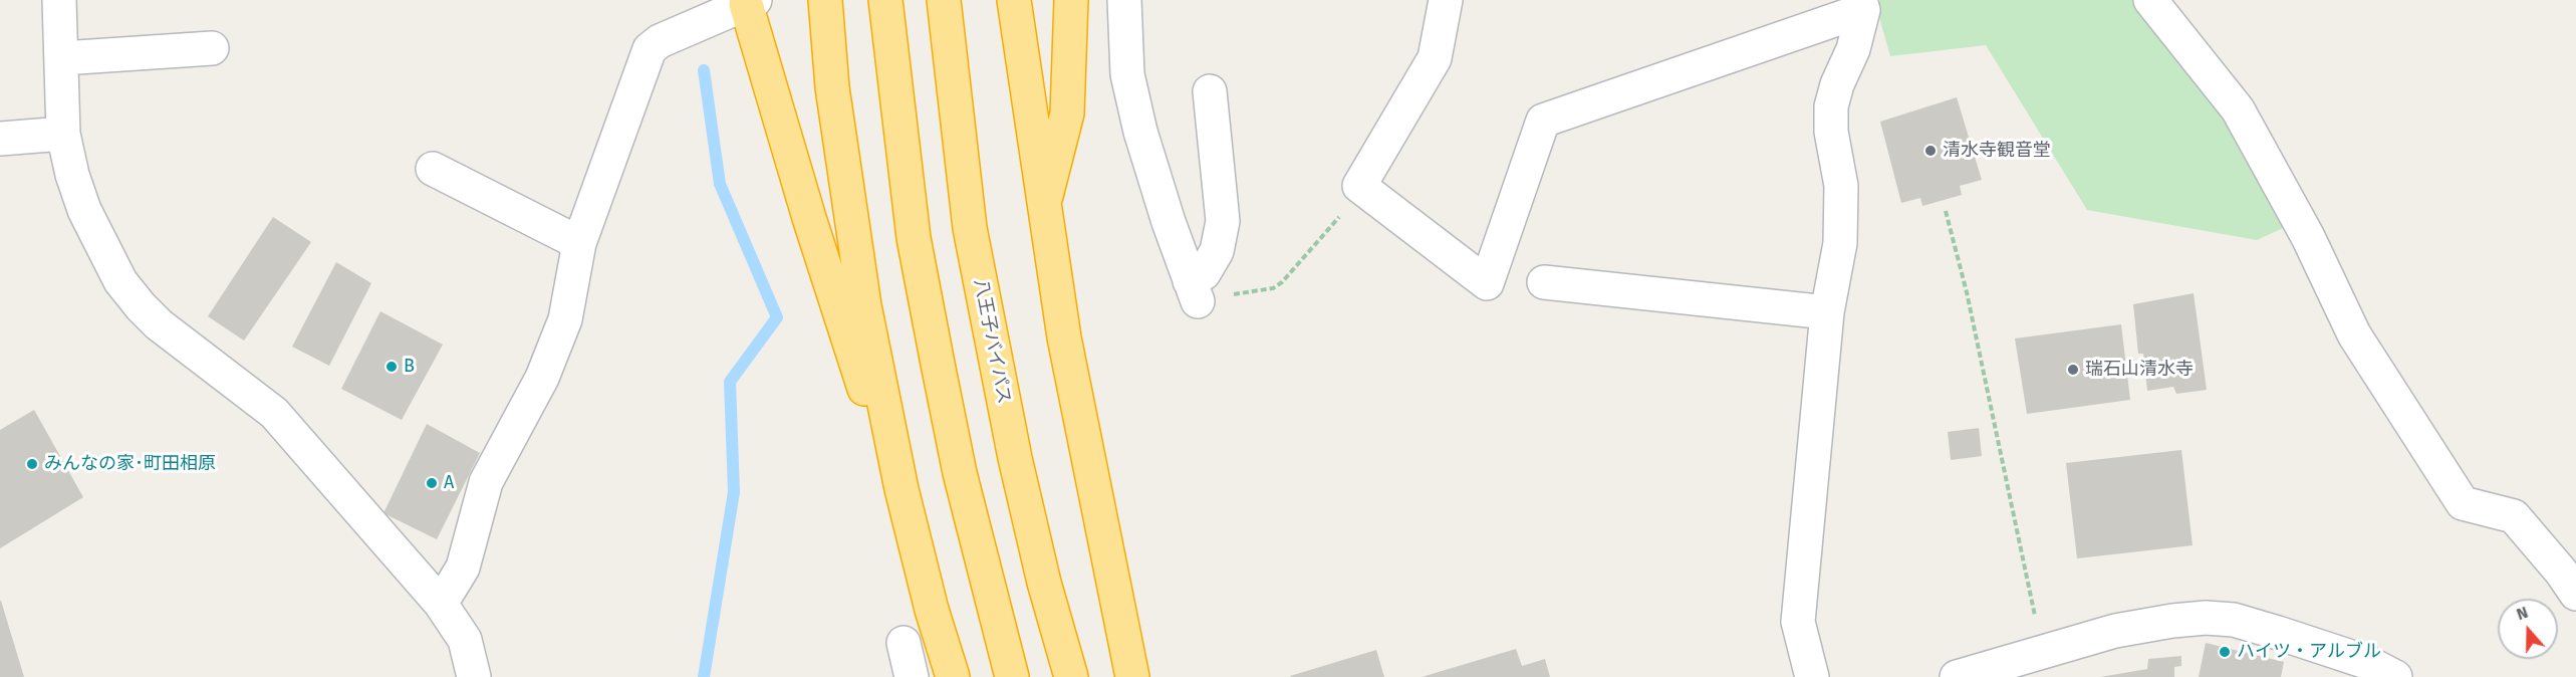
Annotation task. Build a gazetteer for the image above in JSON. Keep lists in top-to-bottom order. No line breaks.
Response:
{"streets":{"highway":["八王子バイパス"]},"places":["清水寺観音堂","B","瑞石山清水寺","みんなの家･町田相原","A","ハイツ・アルブル"],"north":"top"}
